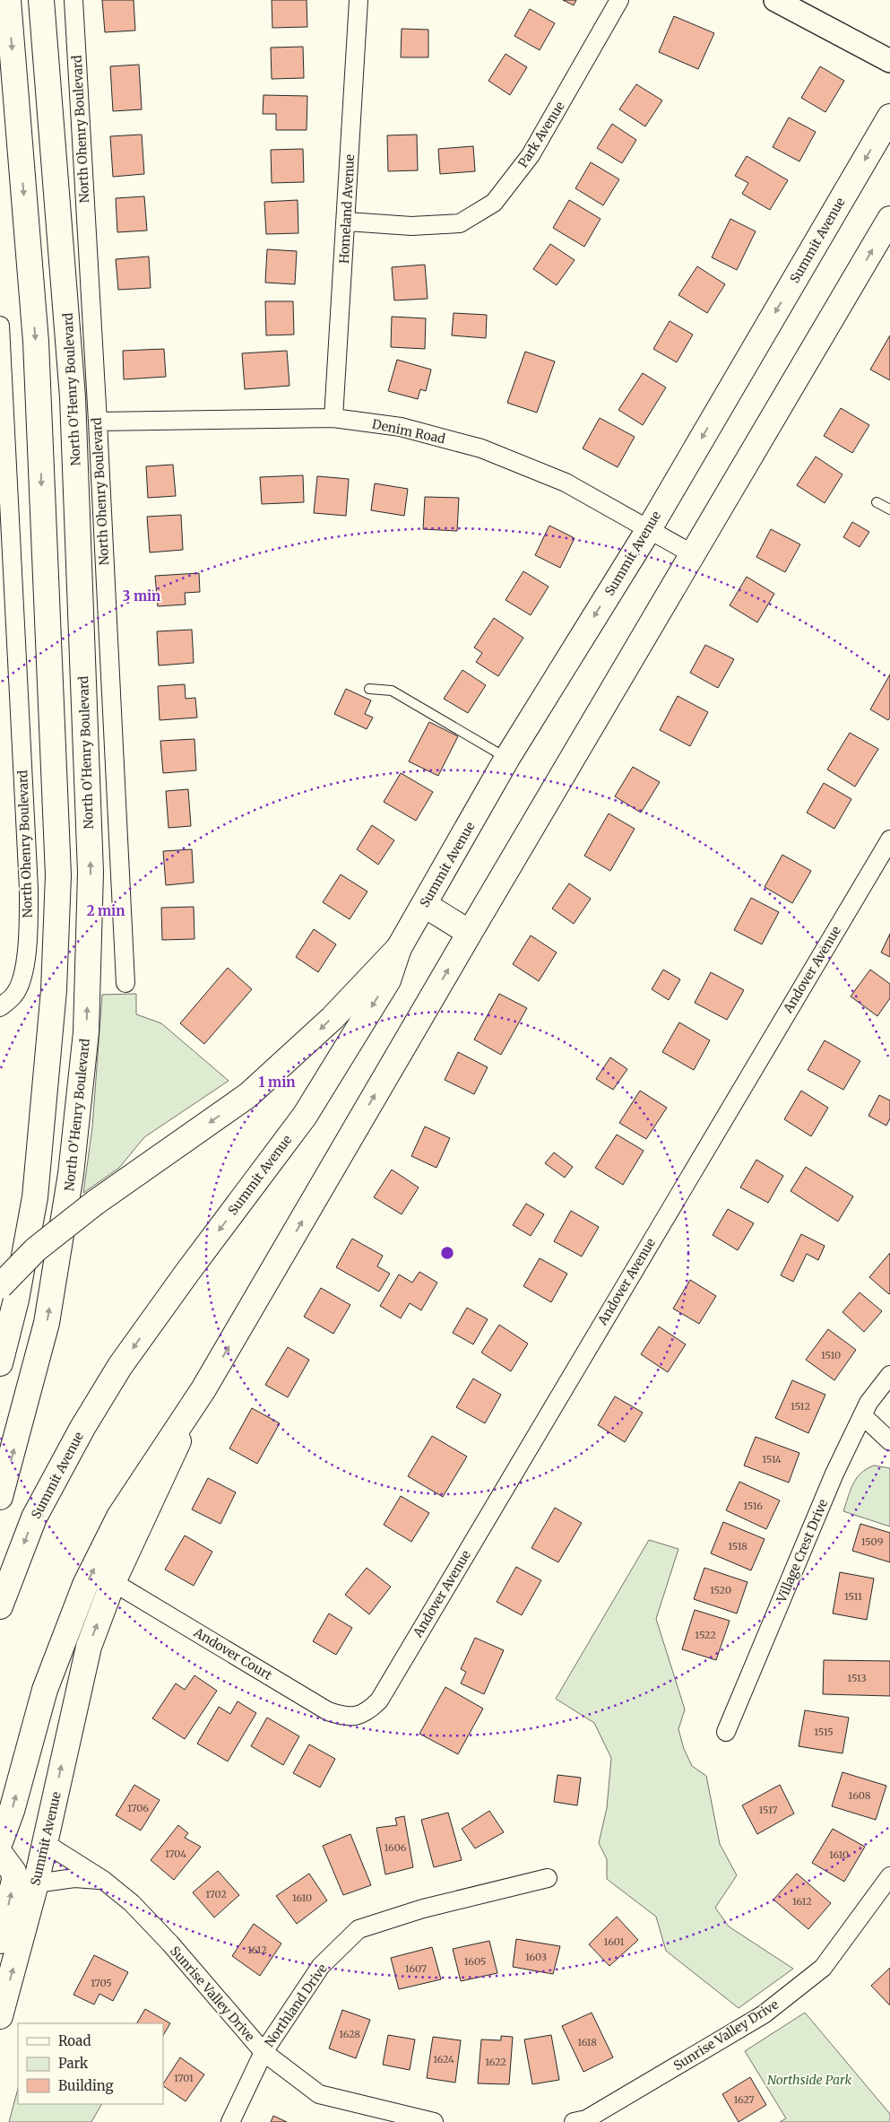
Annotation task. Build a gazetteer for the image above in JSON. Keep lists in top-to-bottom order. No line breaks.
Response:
{"streets":{"main road":["Summit Avenue","North O'Henry Boulevard"],"street":["North Ohenry Boulevard","Park Avenue","Homeland Avenue","Denim Road","Andover Avenue","Village Crest Drive","Andover Court","Sunrise Valley Drive","Northland Drive"]},"crossings":[["North Ohenry Boulevard","Denim Road"],["Park Avenue","Homeland Avenue"],["Homeland Avenue","Denim Road"],["Summit Avenue","Denim Road"],["Summit Avenue","Andover Court"],["Summit Avenue","Sunrise Valley Drive"],["Andover Avenue","Andover Court"],["Sunrise Valley Drive","Northland Drive"]],"parks":["Northside Park"],"house_numbers":["1510","1512","1514","1516","1509","1518","1520","1511","1522","1513","1515","1608","1706","1517","1606","1704","1610","1702","1610","1612","1601","1612","1603","1605","1607","1705","1628","1618","1624","1622","1701","1627"],"legend":["Road","Park","Building"],"rings":["3 min","2 min","1 min"]}
